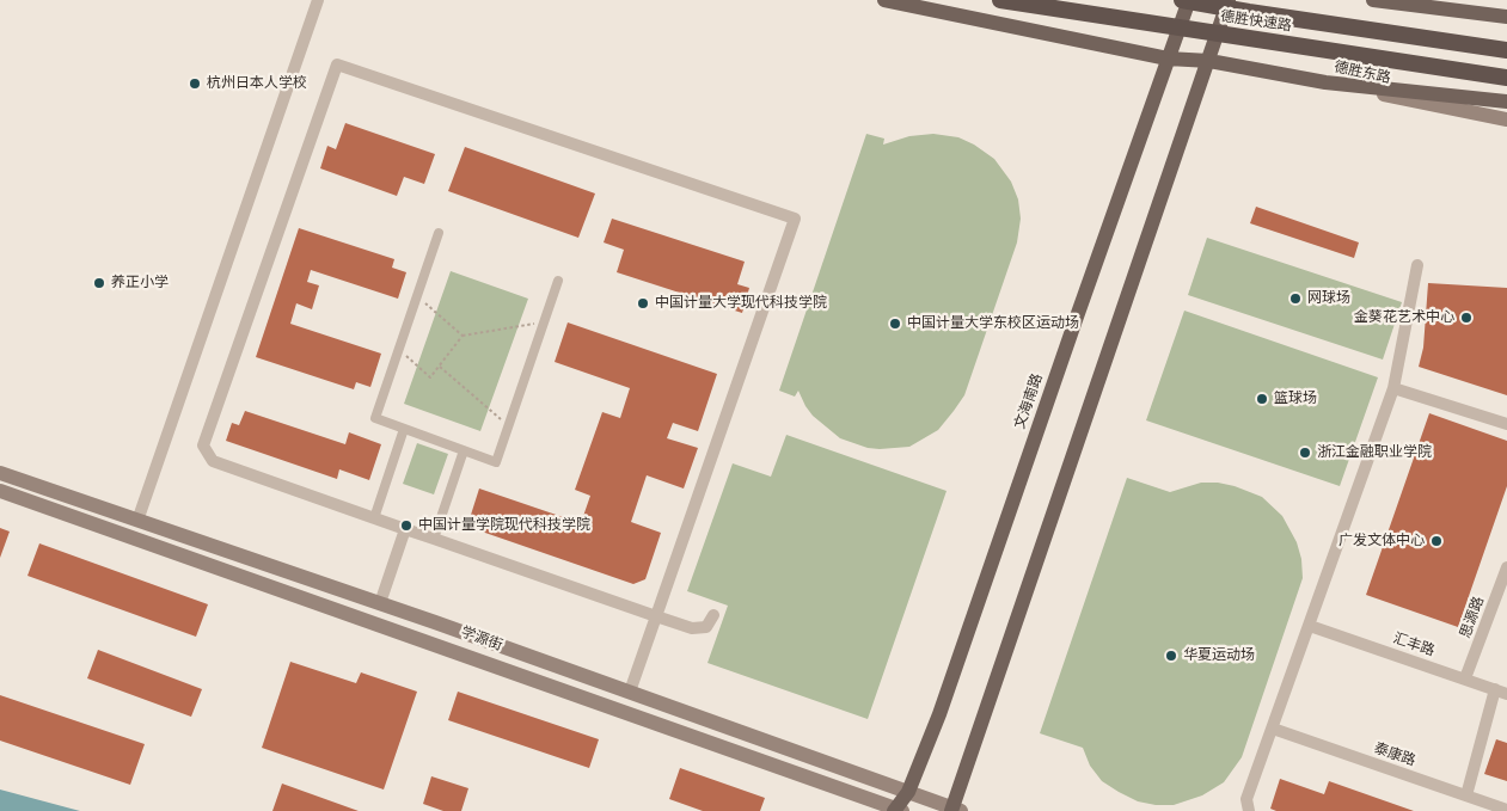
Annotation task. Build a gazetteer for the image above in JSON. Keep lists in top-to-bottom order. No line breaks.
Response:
{"streets":{"highway":["德胜快速路"],"main road":["德胜东路","文海南路","学源街"],"street":["思源路","汇丰路","泰康路"]},"crossings":[["德胜东路","文海南路"],["文海南路","学源街"],["思源路","汇丰路"]],"places":["杭州日本人学校","养正小学","网球场","中国计量大学现代科技学院","金葵花艺术中心","中国计量大学东校区运动场","篮球场","浙江金融职业学院","中国计量学院现代科技学院","广发文体中心","华夏运动场"]}
